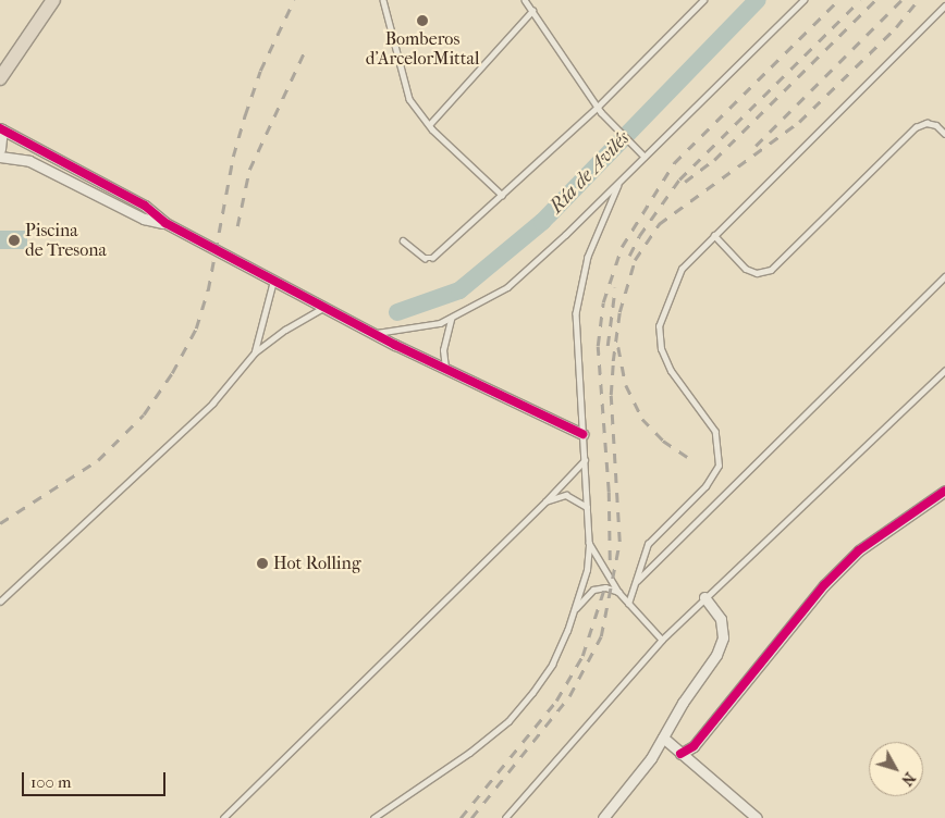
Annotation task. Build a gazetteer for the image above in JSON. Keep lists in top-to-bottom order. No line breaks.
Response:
{"water":["Ría de Avilés"],"places":["Bomberos d'ArcelorMittal","Piscina de Tresona","Hot Rolling"],"scale_bar":"100 m","north":"bottom right"}
